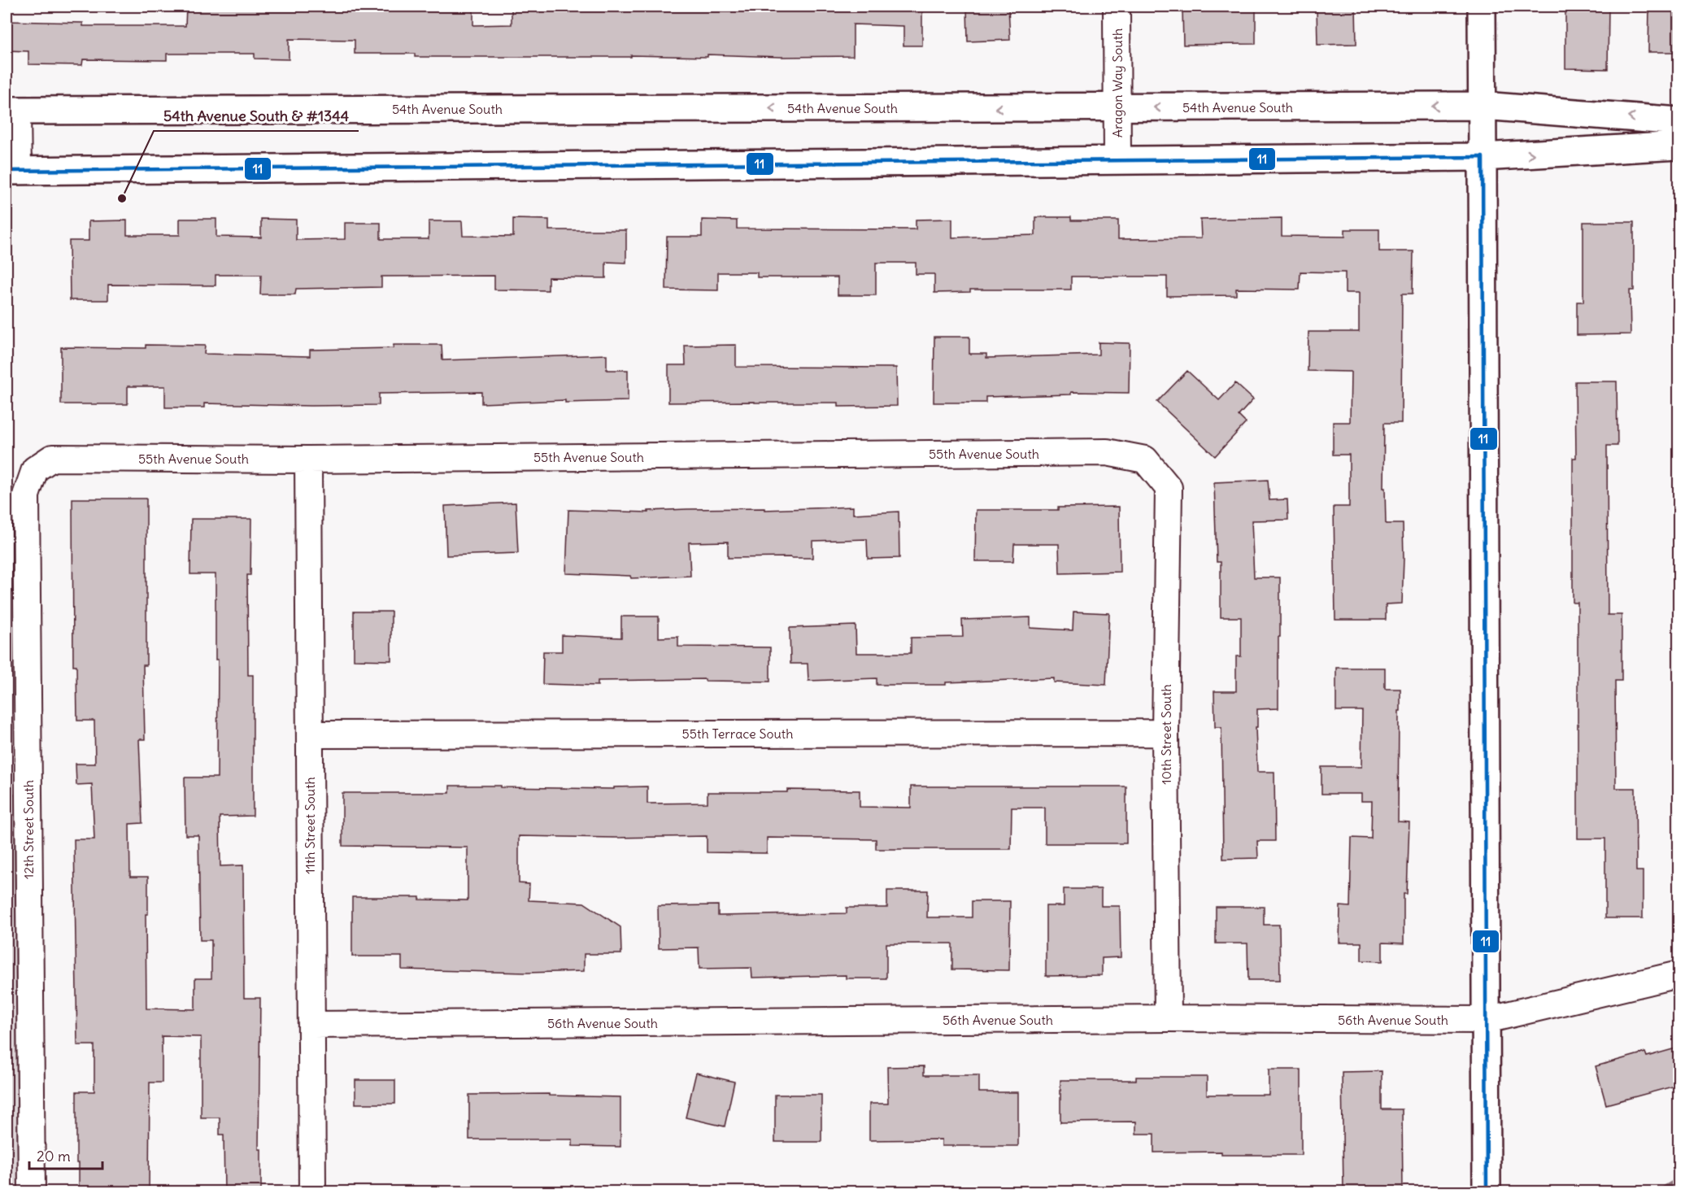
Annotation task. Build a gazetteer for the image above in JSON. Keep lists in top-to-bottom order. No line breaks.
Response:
{"streets":{"main road":["54th Avenue South"],"street":["Aragon Way South","55th Avenue South","55th Terrace South","10th Street South","11th Street South","12th Street South","56th Avenue South"]},"crossings":[["Aragon Way South","54th Avenue South"],["55th Avenue South","10th Street South"],["55th Avenue South","11th Street South"],["55th Avenue South","12th Street South"],["55th Terrace South","10th Street South"],["55th Terrace South","11th Street South"],["10th Street South","56th Avenue South"],["11th Street South","56th Avenue South"]],"places":["54th Avenue South & #1344"],"lines":["transit line 11"],"scale_bar":"20 m"}
